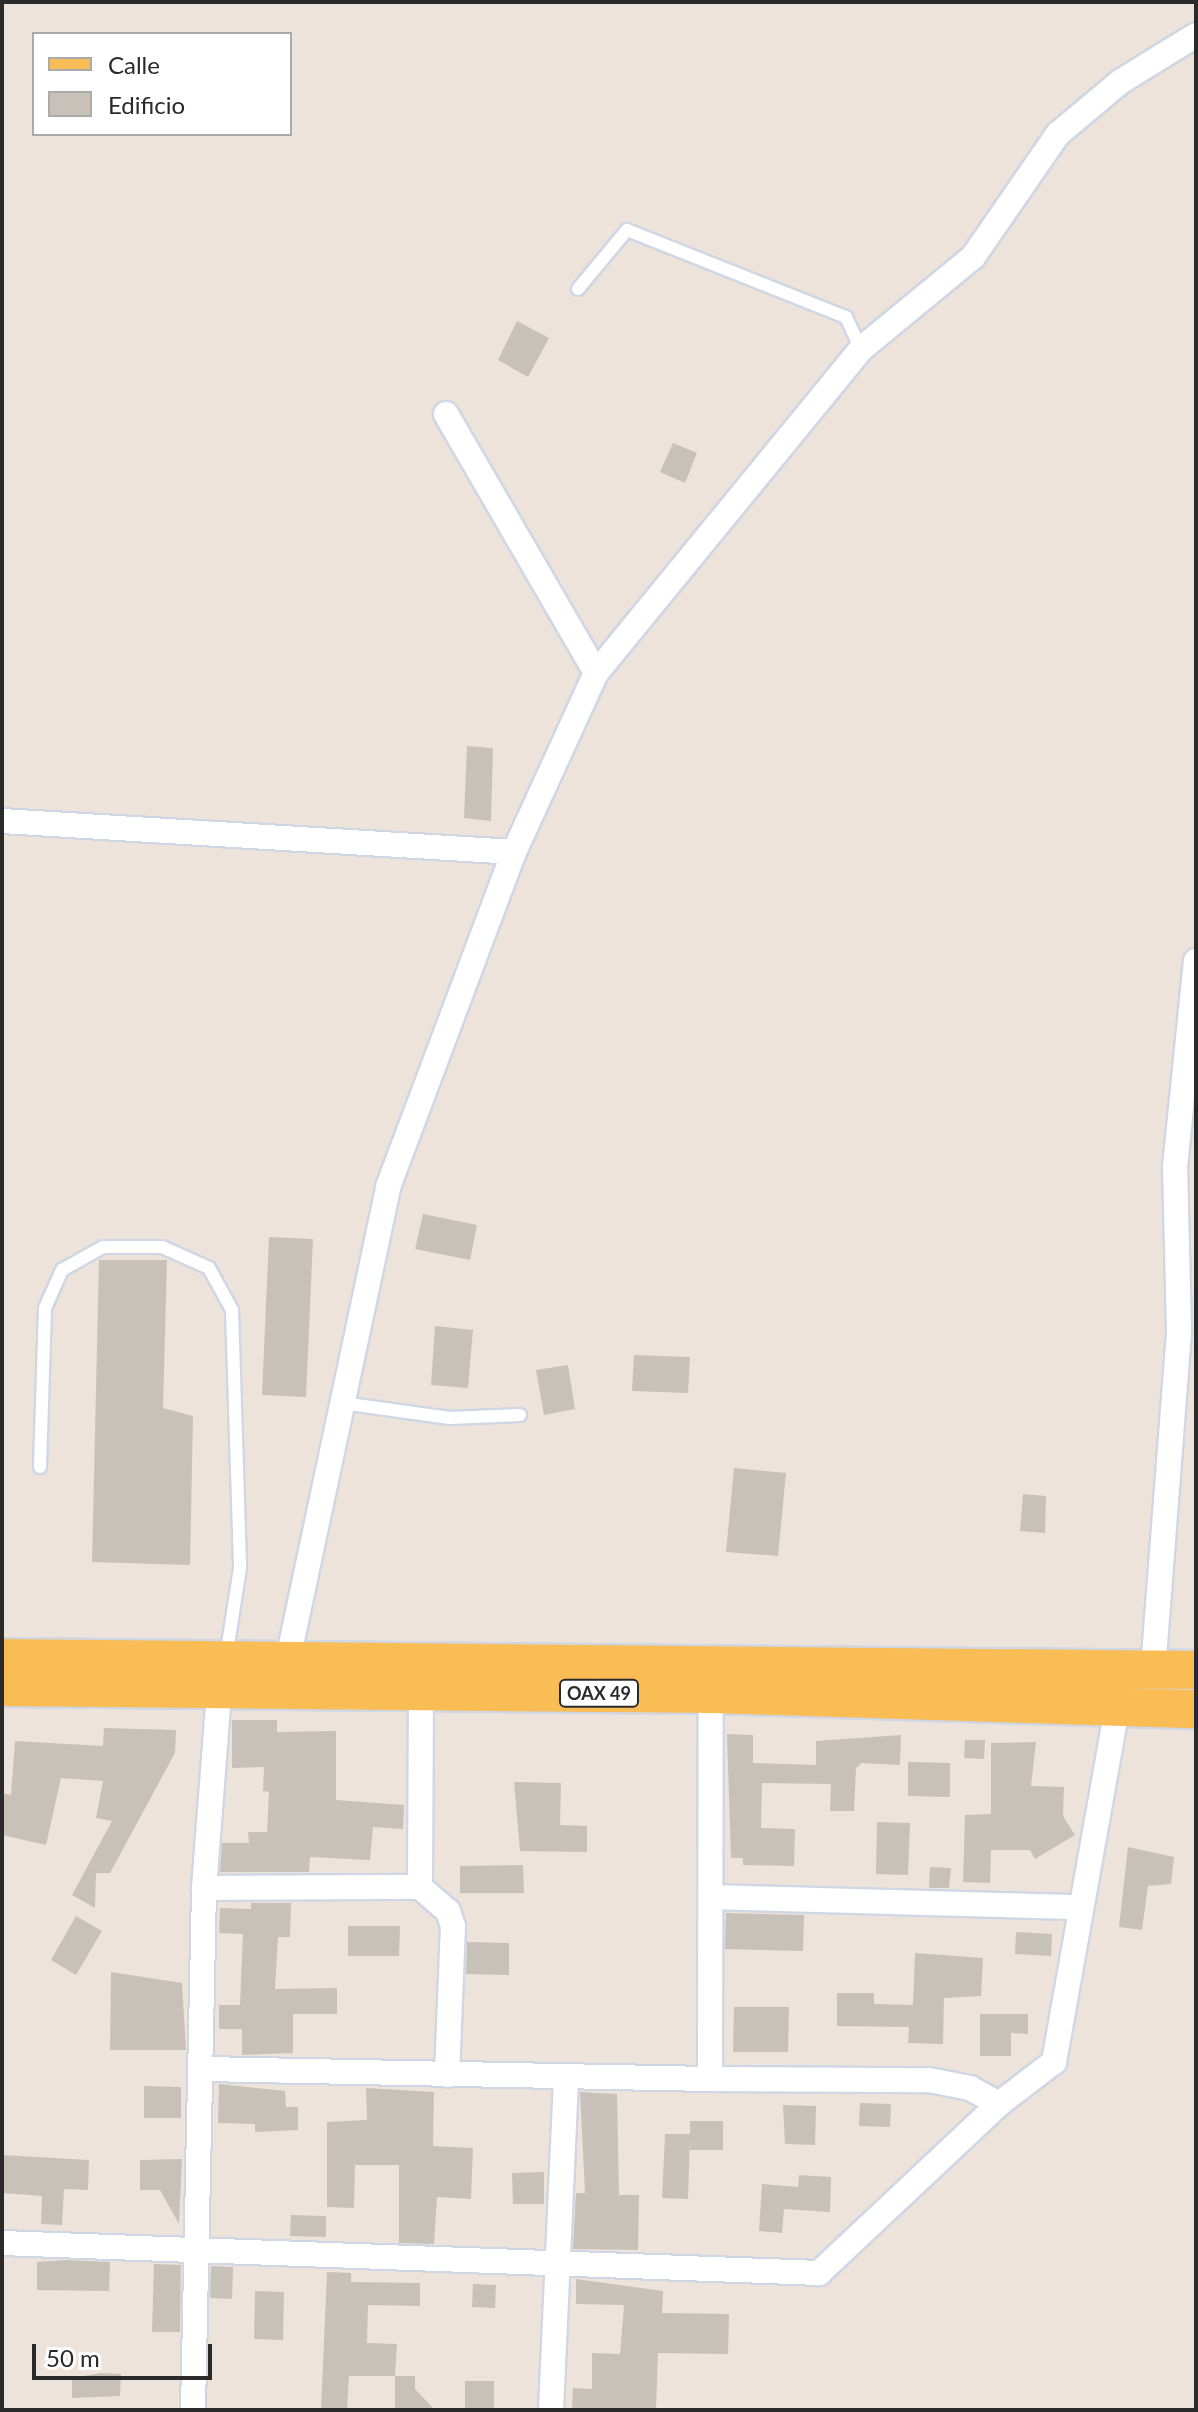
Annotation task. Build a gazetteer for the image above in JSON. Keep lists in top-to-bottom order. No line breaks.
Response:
{"streets":{"main road":["OAX 49"]},"legend":["Calle","Edificio"],"scale_bar":"50 m"}
